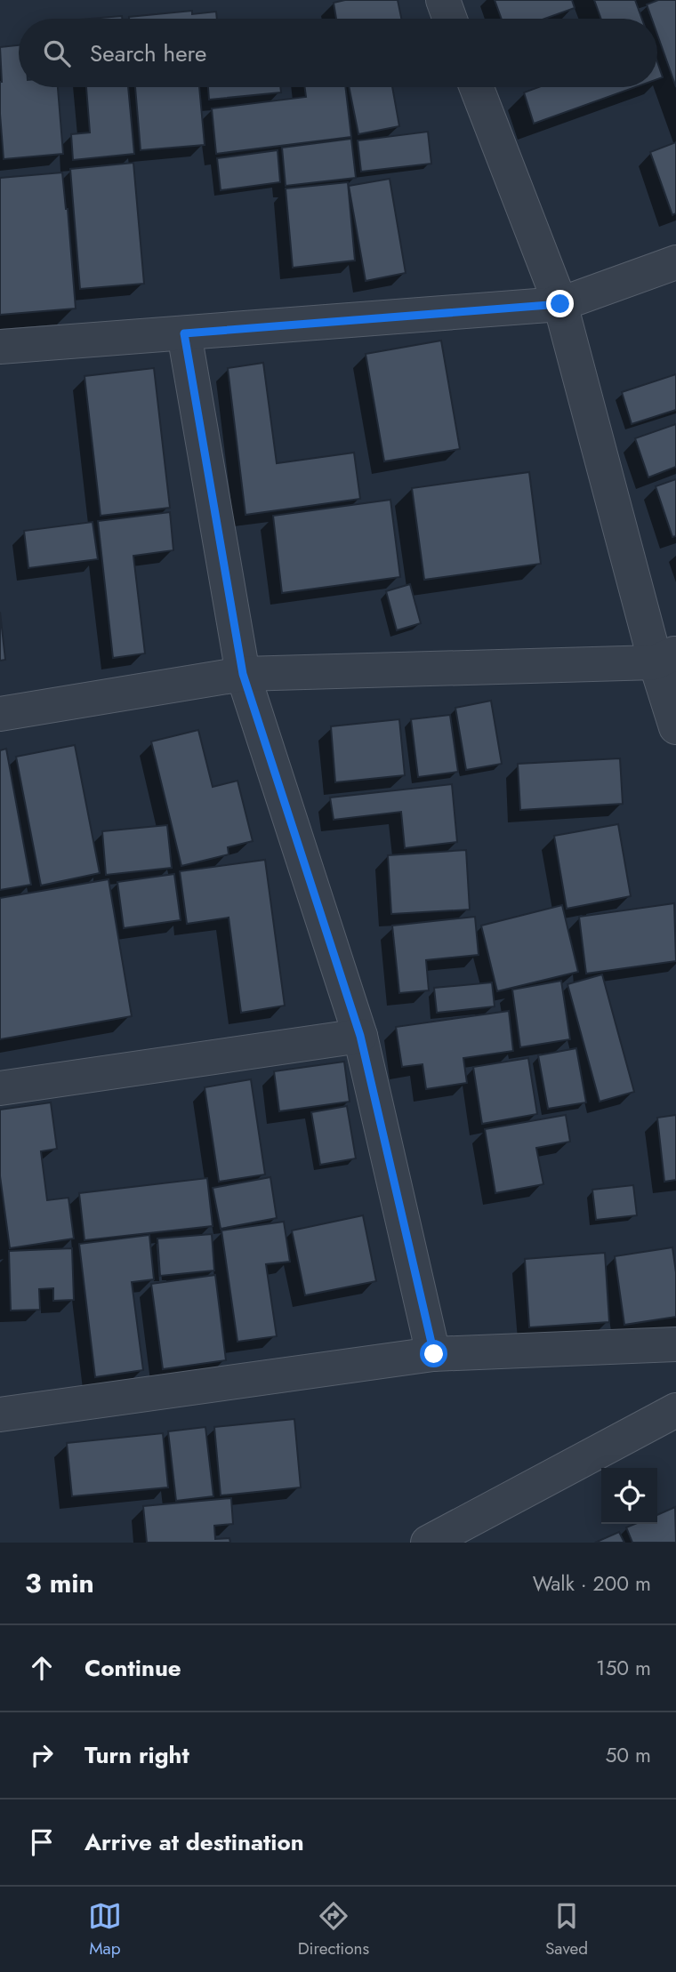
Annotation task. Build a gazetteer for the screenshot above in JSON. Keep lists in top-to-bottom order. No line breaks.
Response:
{"page":{"search":"Search here","heading":["3 min","Walk · 200 m"],"list":[["Continue","150 m"],["Turn right","50 m"],"Arrive at destination"],"nav":["Map","Directions","Saved"]}}
